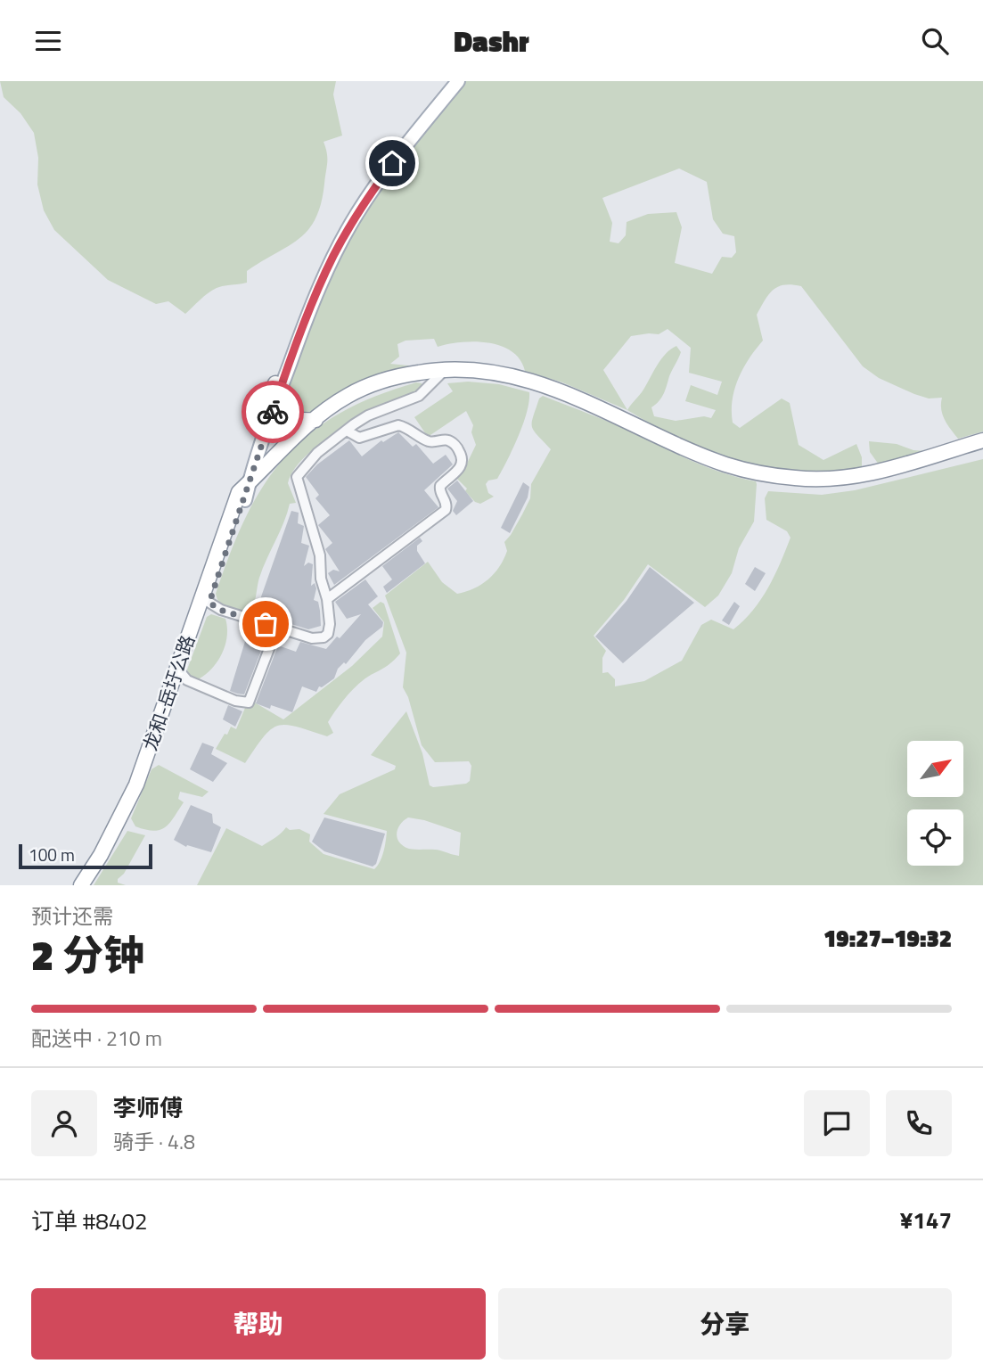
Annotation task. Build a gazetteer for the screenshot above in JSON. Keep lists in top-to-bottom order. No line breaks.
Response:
{"streets":{"highway":["龙和-岳圩公路"]},"scale_bar":"100 m","north":"top right","page":{"header":"Dashr","scale":"100 m","heading":["2 分钟","预计还需","19:27–19:32"],"panel":["李师傅","骑手 · 4.8","订单 #8402","¥147"],"bar":"配送中 · 210 m","buttons":["帮助","分享"]}}
